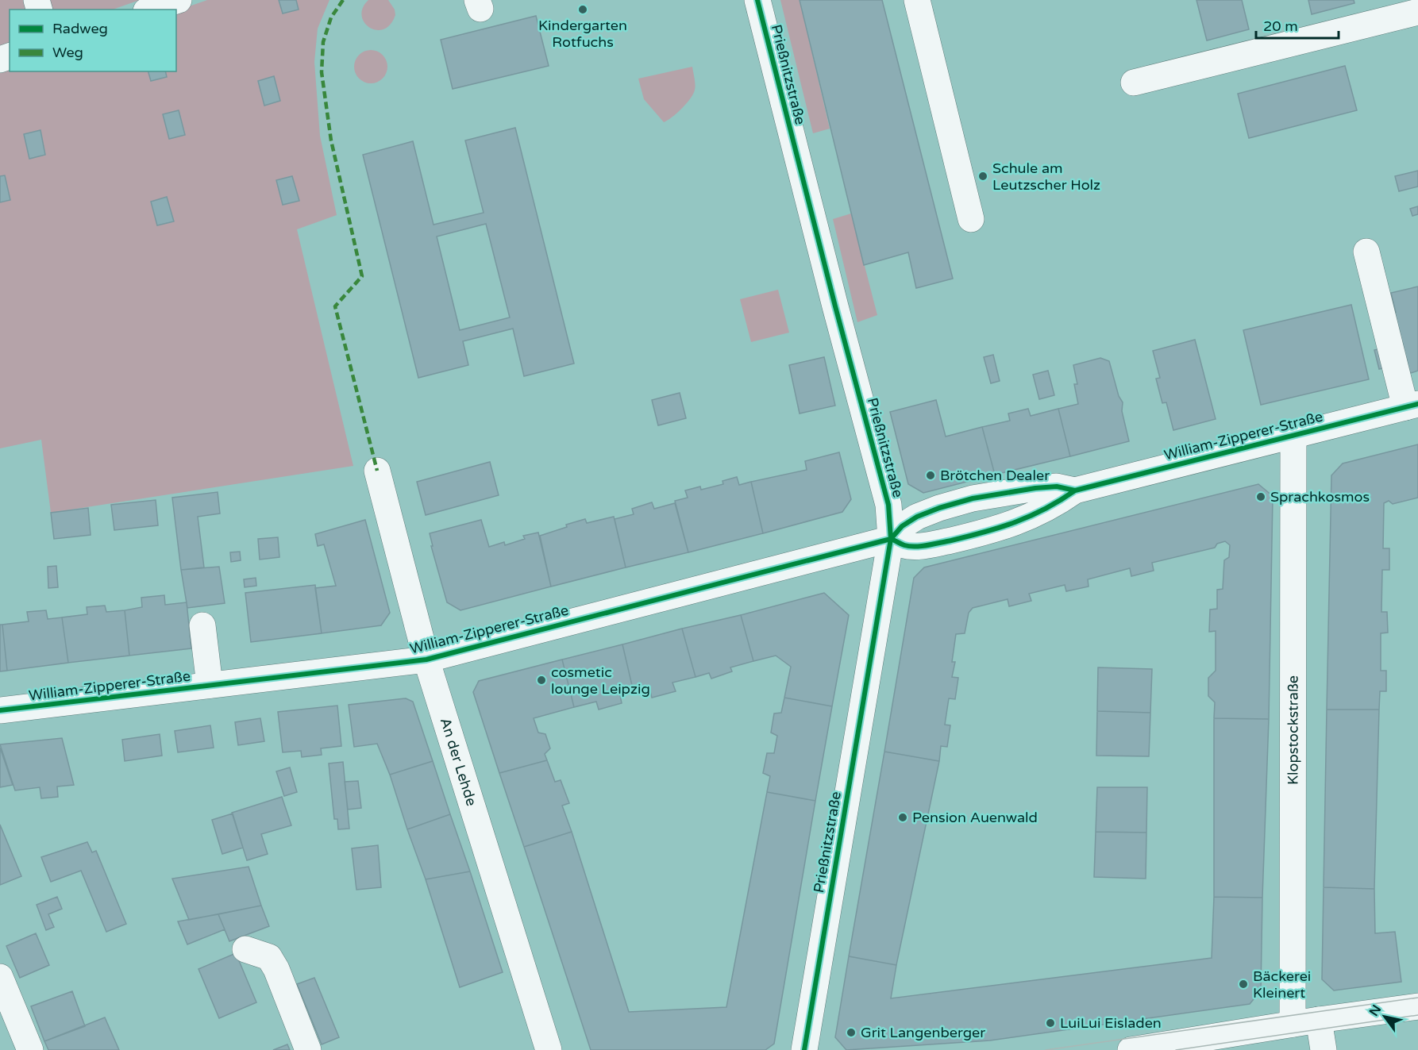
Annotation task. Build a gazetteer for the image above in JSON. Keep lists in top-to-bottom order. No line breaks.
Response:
{"streets":{"street":["Prießnitzstraße","William-Zipperer-Straße","Klopstockstraße","An der Lehde"]},"crossings":[["Prießnitzstraße","William-Zipperer-Straße"],["William-Zipperer-Straße","Klopstockstraße"],["William-Zipperer-Straße","An der Lehde"]],"places":["Kindergarten Rotfuchs","Schule am Leutzscher Holz","Brötchen Dealer","Sprachkosmos","cosmetic lounge Leipzig","Pension Auenwald","Bäckerei Kleinert","LuiLui Eisladen","Grit Langenberger"],"legend":["Radweg","Weg"],"scale_bar":"20 m","north":"top left"}
